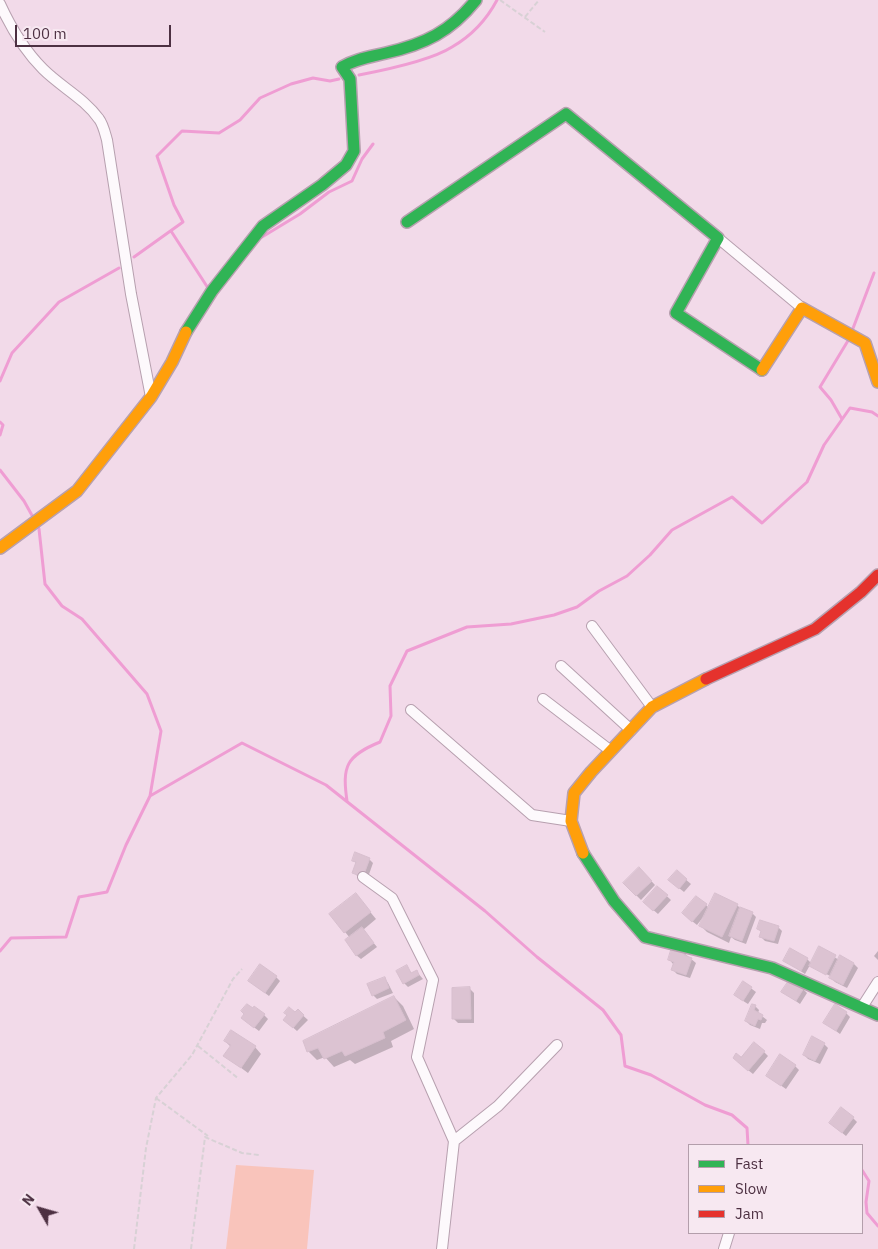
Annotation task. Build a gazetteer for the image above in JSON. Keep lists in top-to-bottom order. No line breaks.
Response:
{"legend":["Fast","Slow","Jam"],"scale_bar":"100 m","north":"top left"}
